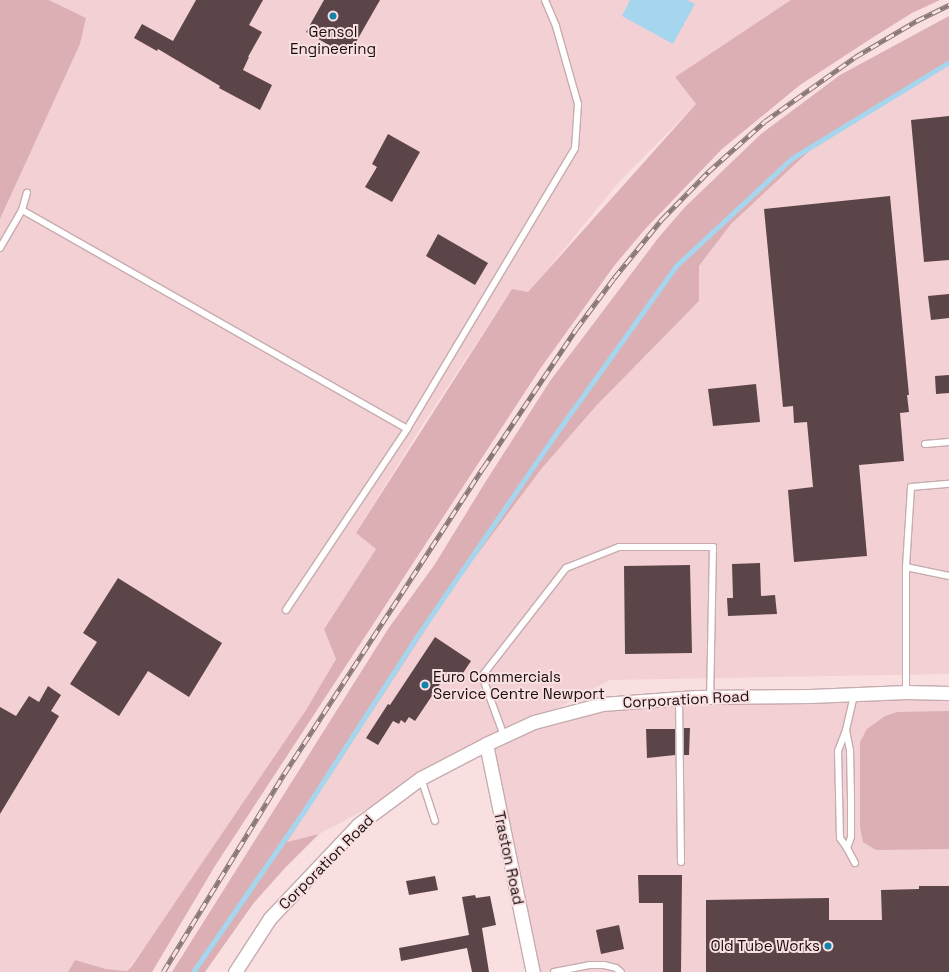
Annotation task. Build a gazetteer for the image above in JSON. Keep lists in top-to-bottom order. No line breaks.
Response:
{"streets":{"street":["Corporation Road","Traston Road"]},"crossings":[["Corporation Road","Traston Road"]],"places":["Gensol Engineering","Euro Commercials Service Centre Newport","Old Tube Works"]}
